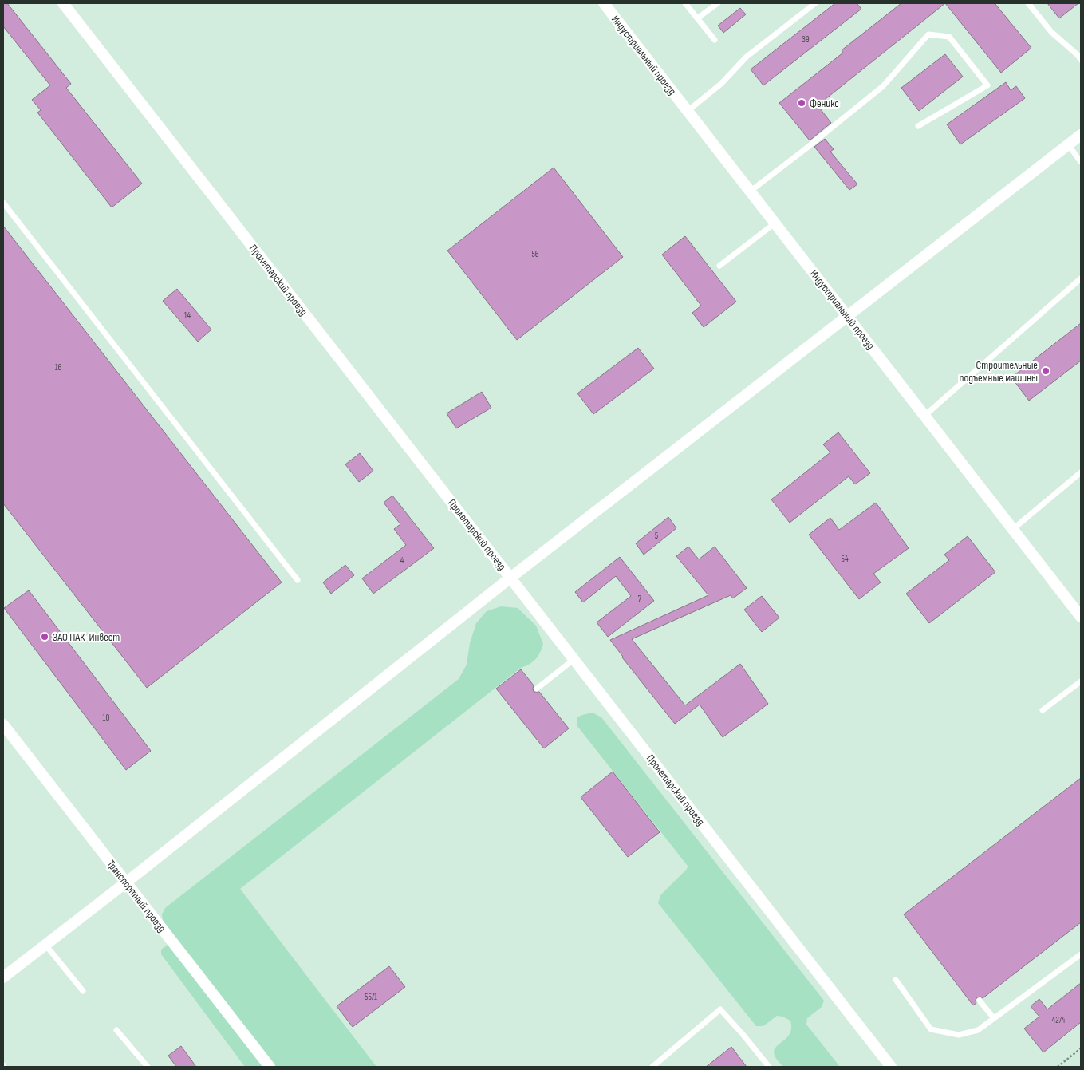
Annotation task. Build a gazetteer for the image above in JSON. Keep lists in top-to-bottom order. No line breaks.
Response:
{"streets":{"street":["Индустриальный проезд","Пролетарский проезд","Транспортный проезд"]},"places":["Феникс","Строительные подъемные машины","ЗАО ПАК-Инвест"],"house_numbers":["39","56","14","16","5","54","4","7","10","55/1","42/4"]}
